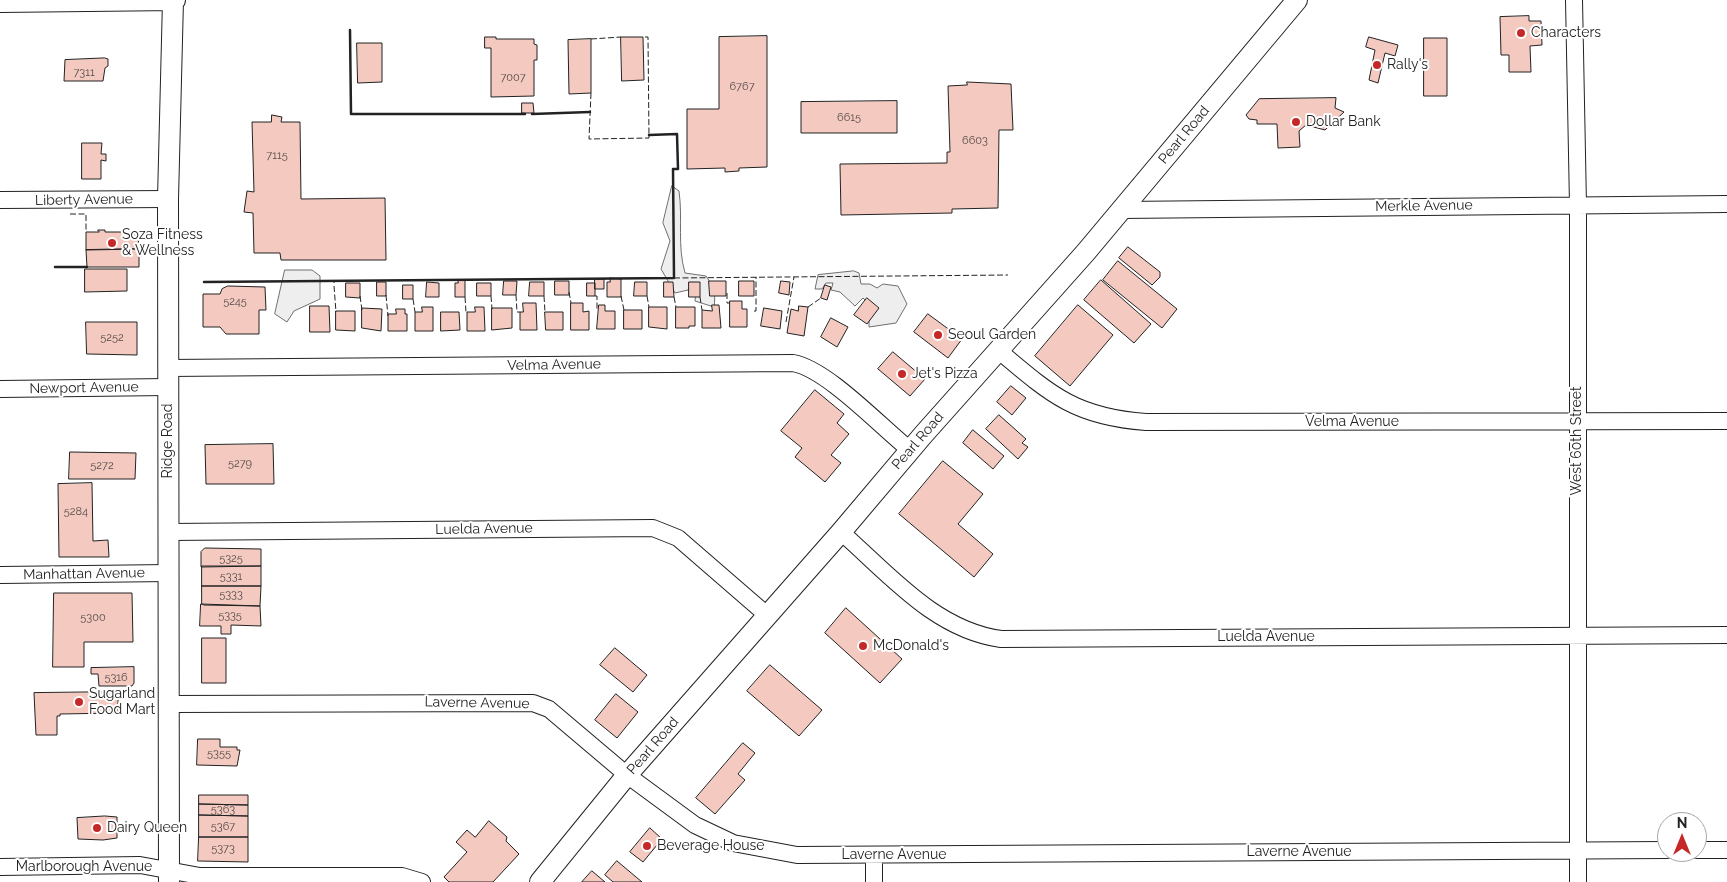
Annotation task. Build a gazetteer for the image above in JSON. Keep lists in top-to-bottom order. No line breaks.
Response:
{"streets":{"main road":["Pearl Road","Ridge Road"],"street":["Liberty Avenue","Merkle Avenue","Velma Avenue","Newport Avenue","West 60th Street","Luelda Avenue","Manhattan Avenue","Laverne Avenue","Marlborough Avenue"]},"crossings":[["Pearl Road","Merkle Avenue"],["Pearl Road","Velma Avenue"],["Pearl Road","Luelda Avenue"],["Pearl Road","Laverne Avenue"],["Liberty Avenue","Ridge Road"],["Merkle Avenue","West 60th Street"],["Velma Avenue","Newport Avenue"],["Velma Avenue","Ridge Road"],["Velma Avenue","West 60th Street"],["Newport Avenue","Ridge Road"],["Ridge Road","Luelda Avenue"],["Ridge Road","Manhattan Avenue"],["Ridge Road","Laverne Avenue"],["Ridge Road","Marlborough Avenue"],["West 60th Street","Luelda Avenue"],["West 60th Street","Laverne Avenue"]],"places":["Characters","Rally's","Dollar Bank","Soza Fitness & Wellness","Seoul Garden","Jet's Pizza","McDonald's","Sugarland Food Mart","Dairy Queen","Beverage House"],"house_numbers":["7311","7007","6767","6615","6603","7115","5245","5252","5279","5272","5284","5325","5331","5333","5335","5300","5316","5355","5363","5367","5373"],"north":"top"}
